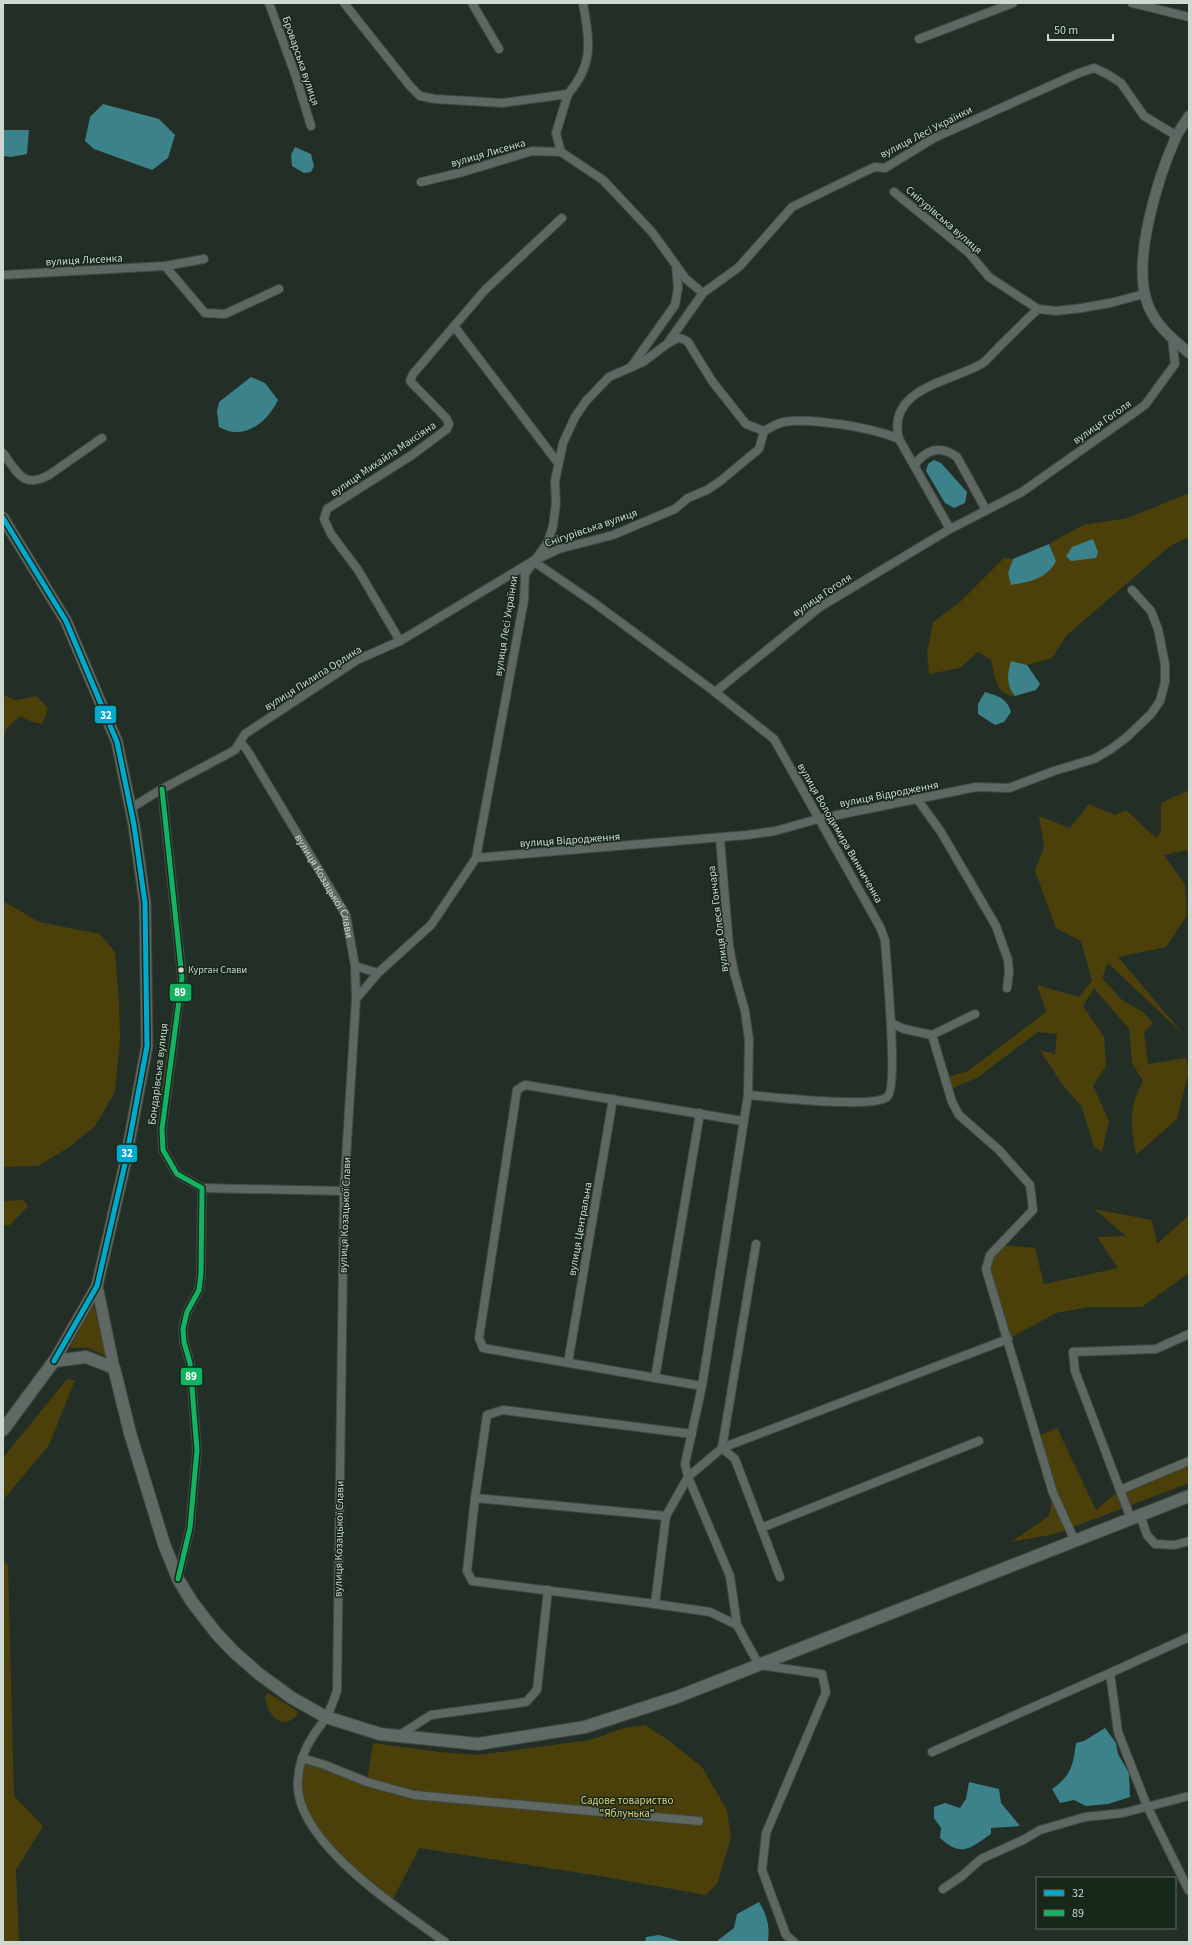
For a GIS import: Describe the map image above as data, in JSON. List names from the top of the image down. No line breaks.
{"streets":{"street":["Броварська вулиця","вулиця Лесі Українки","вулиця Лисенка","Снігурівська вулиця","вулиця Гоголя","вулиця Михайла Максіяна","вулиця Пилипа Орлика","вулиця Відродження","вулиця Володимира Винниченка","вулиця Козацької Слави","вулиця Олеся Гончара","Бондарівська вулиця","вулиця Центральна"]},"crossings":[["вулиця Лесі Українки","Снігурівська вулиця"],["вулиця Лесі Українки","вулиця Пилипа Орлика"],["вулиця Лесі Українки","вулиця Відродження"],["вулиця Лесі Українки","вулиця Володимира Винниченка"],["вулиця Лесі Українки","вулиця Козацької Слави"],["Снігурівська вулиця","вулиця Пилипа Орлика"],["Снігурівська вулиця","вулиця Володимира Винниченка"],["вулиця Гоголя","вулиця Володимира Винниченка"],["вулиця Михайла Максіяна","вулиця Пилипа Орлика"],["вулиця Пилипа Орлика","вулиця Володимира Винниченка"],["вулиця Пилипа Орлика","вулиця Козацької Слави"],["вулиця Пилипа Орлика","Бондарівська вулиця"],["вулиця Відродження","вулиця Володимира Винниченка"],["вулиця Відродження","вулиця Олеся Гончара"],["вулиця Володимира Винниченка","вулиця Олеся Гончара"]],"parks":["Садове товариство \"Яблунька\""],"places":["Курган Слави"],"lines":["transit line 32","transit line 89"],"legend":["32","89"],"scale_bar":"50 m"}
